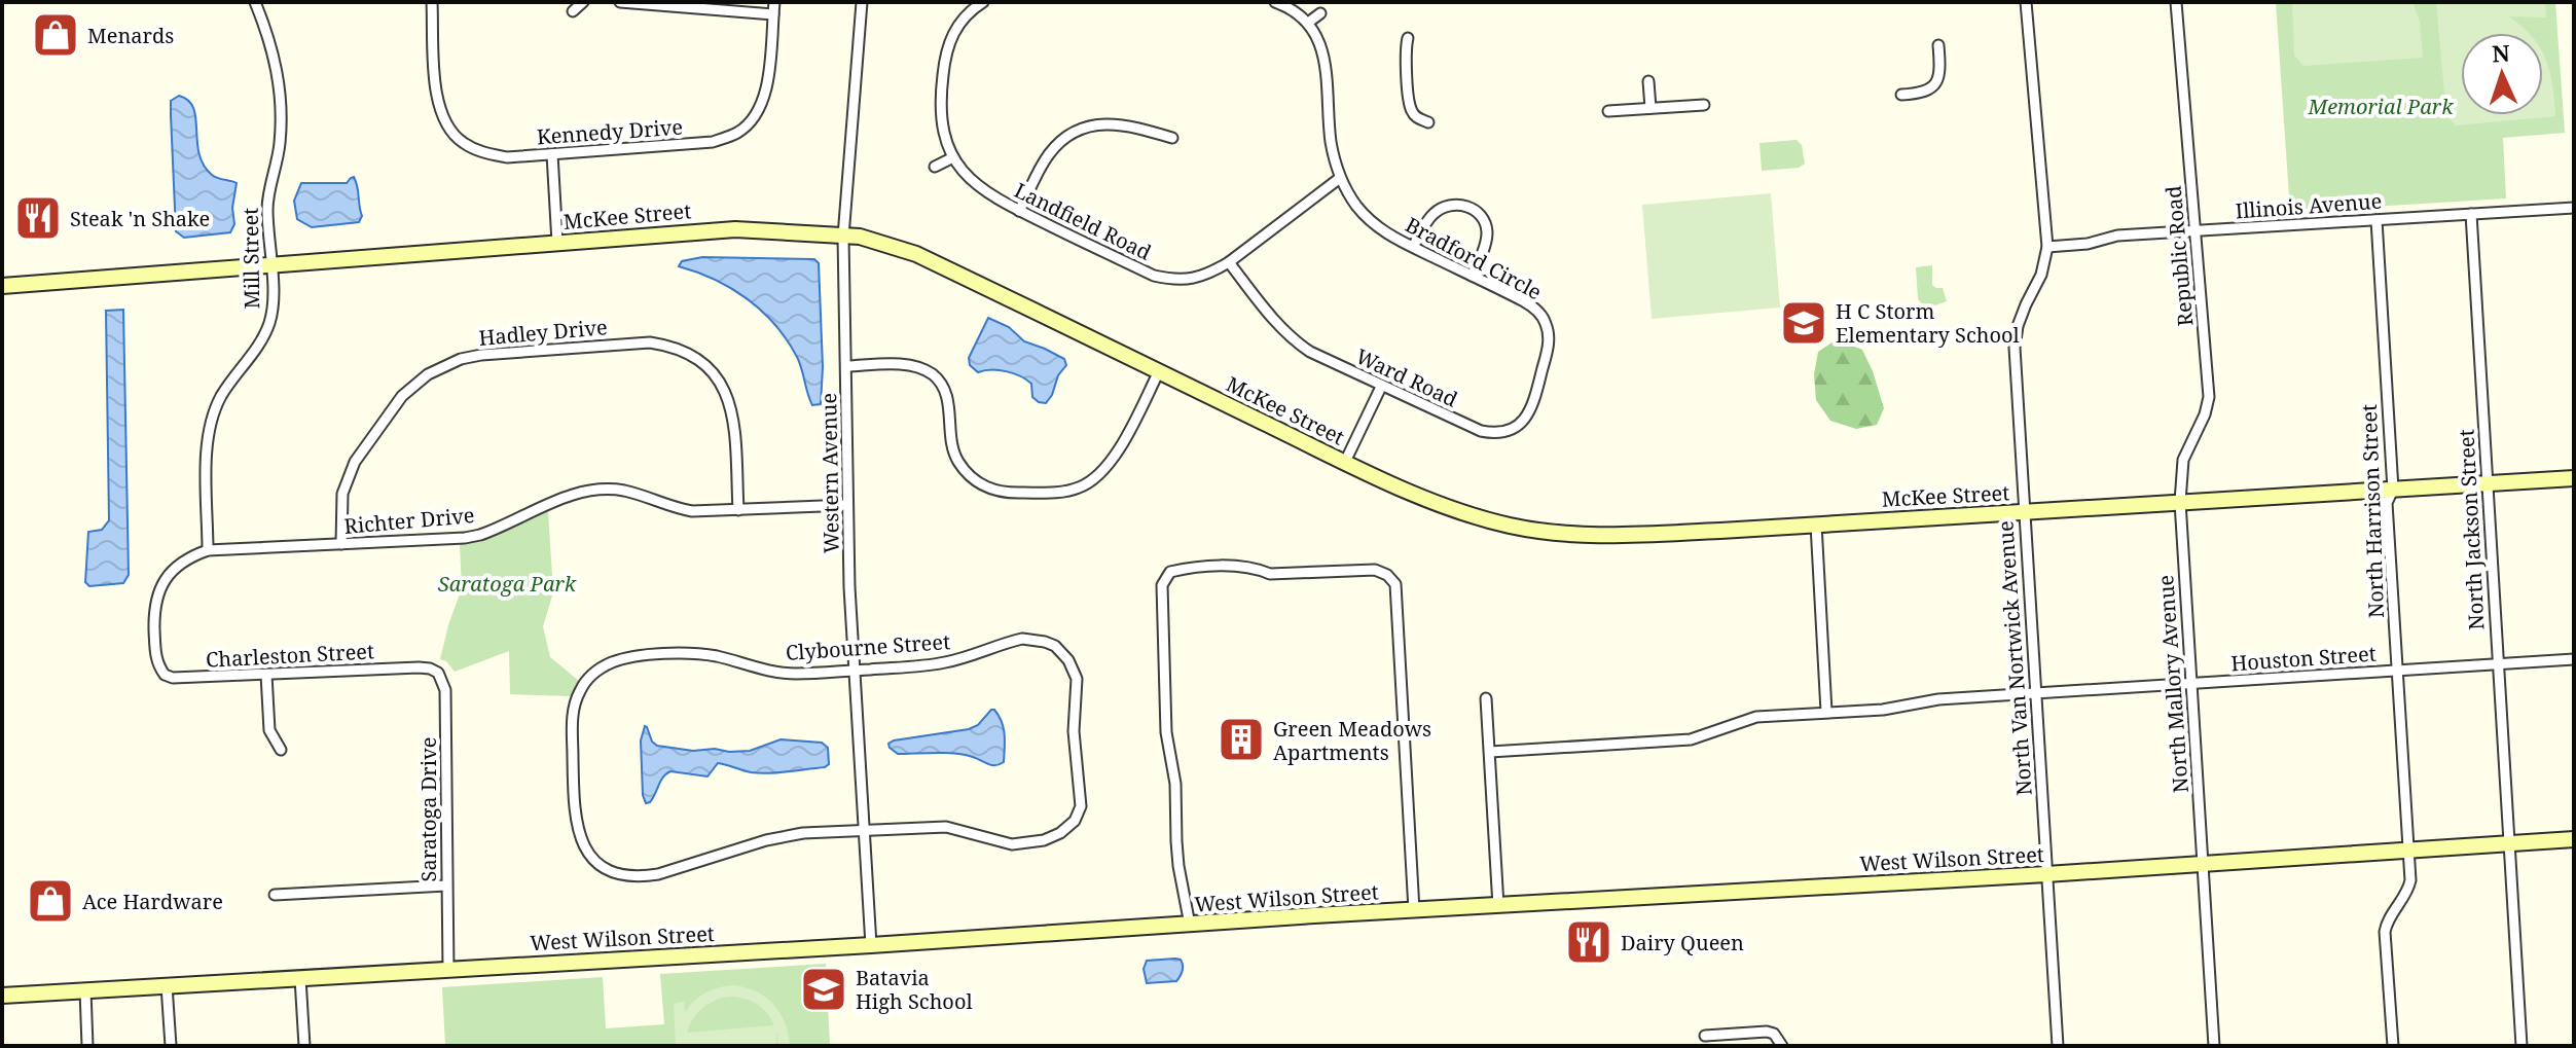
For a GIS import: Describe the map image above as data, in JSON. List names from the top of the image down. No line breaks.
{"streets":{"street":["Kennedy Drive","Illinois Avenue","McKee Street","Landfield Road","Republic Road","Mill Street","Bradford Circle","Hadley Drive","Ward Road","Western Avenue","North Harrison Street","Richter Drive","North Jackson Street","Clybourne Street","Charleston Street","North Van Nortwick Avenue","Houston Street","North Mallory Avenue","Saratoga Drive","West Wilson Street"]},"crossings":[["Illinois Avenue","Republic Road"],["Illinois Avenue","North Harrison Street"],["Illinois Avenue","North Jackson Street"],["Illinois Avenue","North Van Nortwick Avenue"],["McKee Street","Republic Road"],["McKee Street","Mill Street"],["McKee Street","Western Avenue"],["McKee Street","North Harrison Street"],["McKee Street","North Jackson Street"],["McKee Street","North Van Nortwick Avenue"],["McKee Street","North Mallory Avenue"],["Landfield Road","Bradford Circle"],["Landfield Road","Ward Road"],["Republic Road","North Mallory Avenue"],["Mill Street","Richter Drive"],["Mill Street","Charleston Street"],["Bradford Circle","Ward Road"],["Hadley Drive","Richter Drive"],["Western Avenue","Richter Drive"],["Western Avenue","Clybourne Street"],["Western Avenue","West Wilson Street"],["North Harrison Street","Houston Street"],["North Harrison Street","West Wilson Street"],["Richter Drive","Charleston Street"],["North Jackson Street","Houston Street"],["North Jackson Street","West Wilson Street"],["Charleston Street","Saratoga Drive"],["North Van Nortwick Avenue","Houston Street"],["North Van Nortwick Avenue","West Wilson Street"],["Houston Street","North Mallory Avenue"],["North Mallory Avenue","West Wilson Street"],["Saratoga Drive","West Wilson Street"]],"parks":["Memorial Park","Saratoga Park"],"places":{"shop":["Menards","Ace Hardware"],"restaurant":["Steak 'n Shake","Dairy Queen"],"school or university":["H C Storm Elementary School","Batavia High School"],"building":["Green Meadows Apartments"]},"north":"top"}
